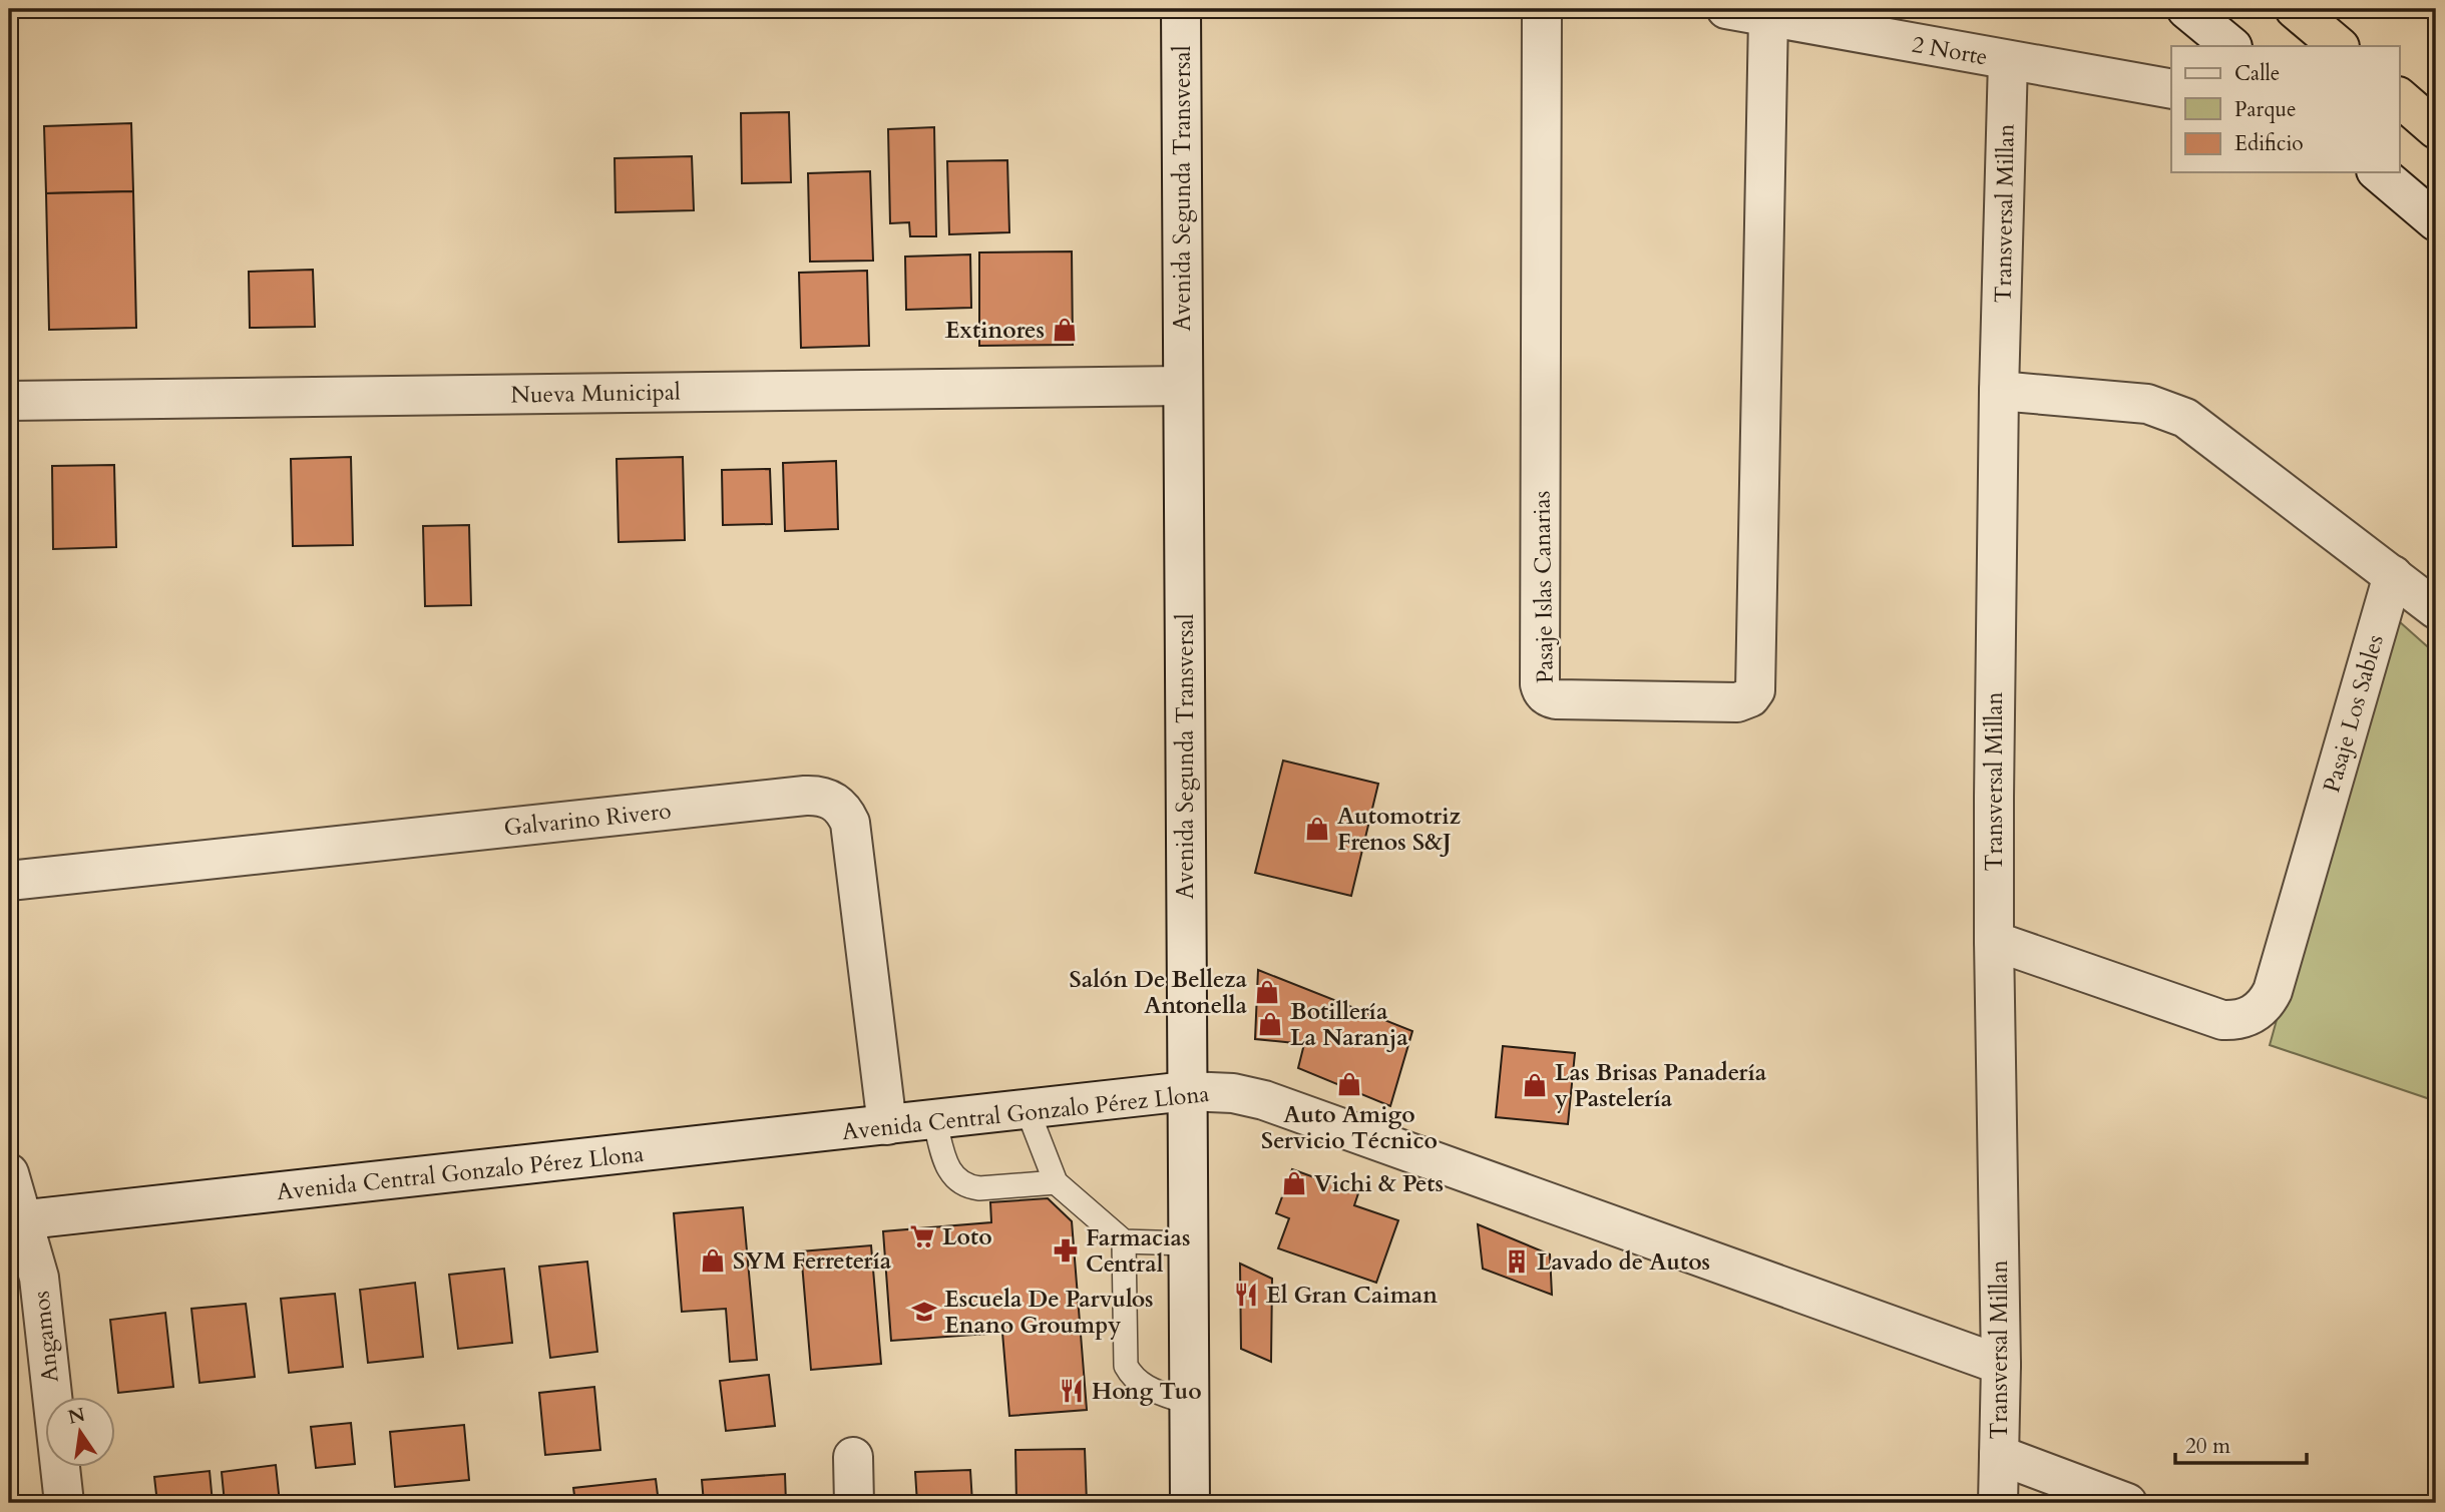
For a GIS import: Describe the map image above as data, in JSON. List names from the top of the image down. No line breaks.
{"streets":{"street":["2 Norte","Avenida Segunda Transversal","Transversal Millan","Nueva Municipal","Pasaje Islas Canarias","Pasaje Los Sables","Galvarino Rivero","Avenida Central Gonzalo Pérez Llona","Angamos"]},"crossings":[["2 Norte","Transversal Millan"],["2 Norte","Pasaje Islas Canarias"],["Avenida Segunda Transversal","Nueva Municipal"],["Avenida Segunda Transversal","Avenida Central Gonzalo Pérez Llona"],["Transversal Millan","Pasaje Los Sables"],["Transversal Millan","Avenida Central Gonzalo Pérez Llona"],["Galvarino Rivero","Avenida Central Gonzalo Pérez Llona"],["Avenida Central Gonzalo Pérez Llona","Angamos"]],"places":{"shop":["Extinores","Automotriz Frenos S&J","Salón De Belleza Antonella","Botillería La Naranja","Auto Amigo Servicio Técnico","Las Brisas Panadería y Pastelería","Vichi & Pets","SYM Ferretería"],"supermarket":["Loto"],"pharmacy":["Farmacias Central"],"building":["Lavado de Autos"],"restaurant":["El Gran Caiman","Hong Tuo"],"school or university":["Escuela De Parvulos Enano Groumpy"]},"legend":["Calle","Parque","Edificio"],"scale_bar":"20 m","north":"top"}
